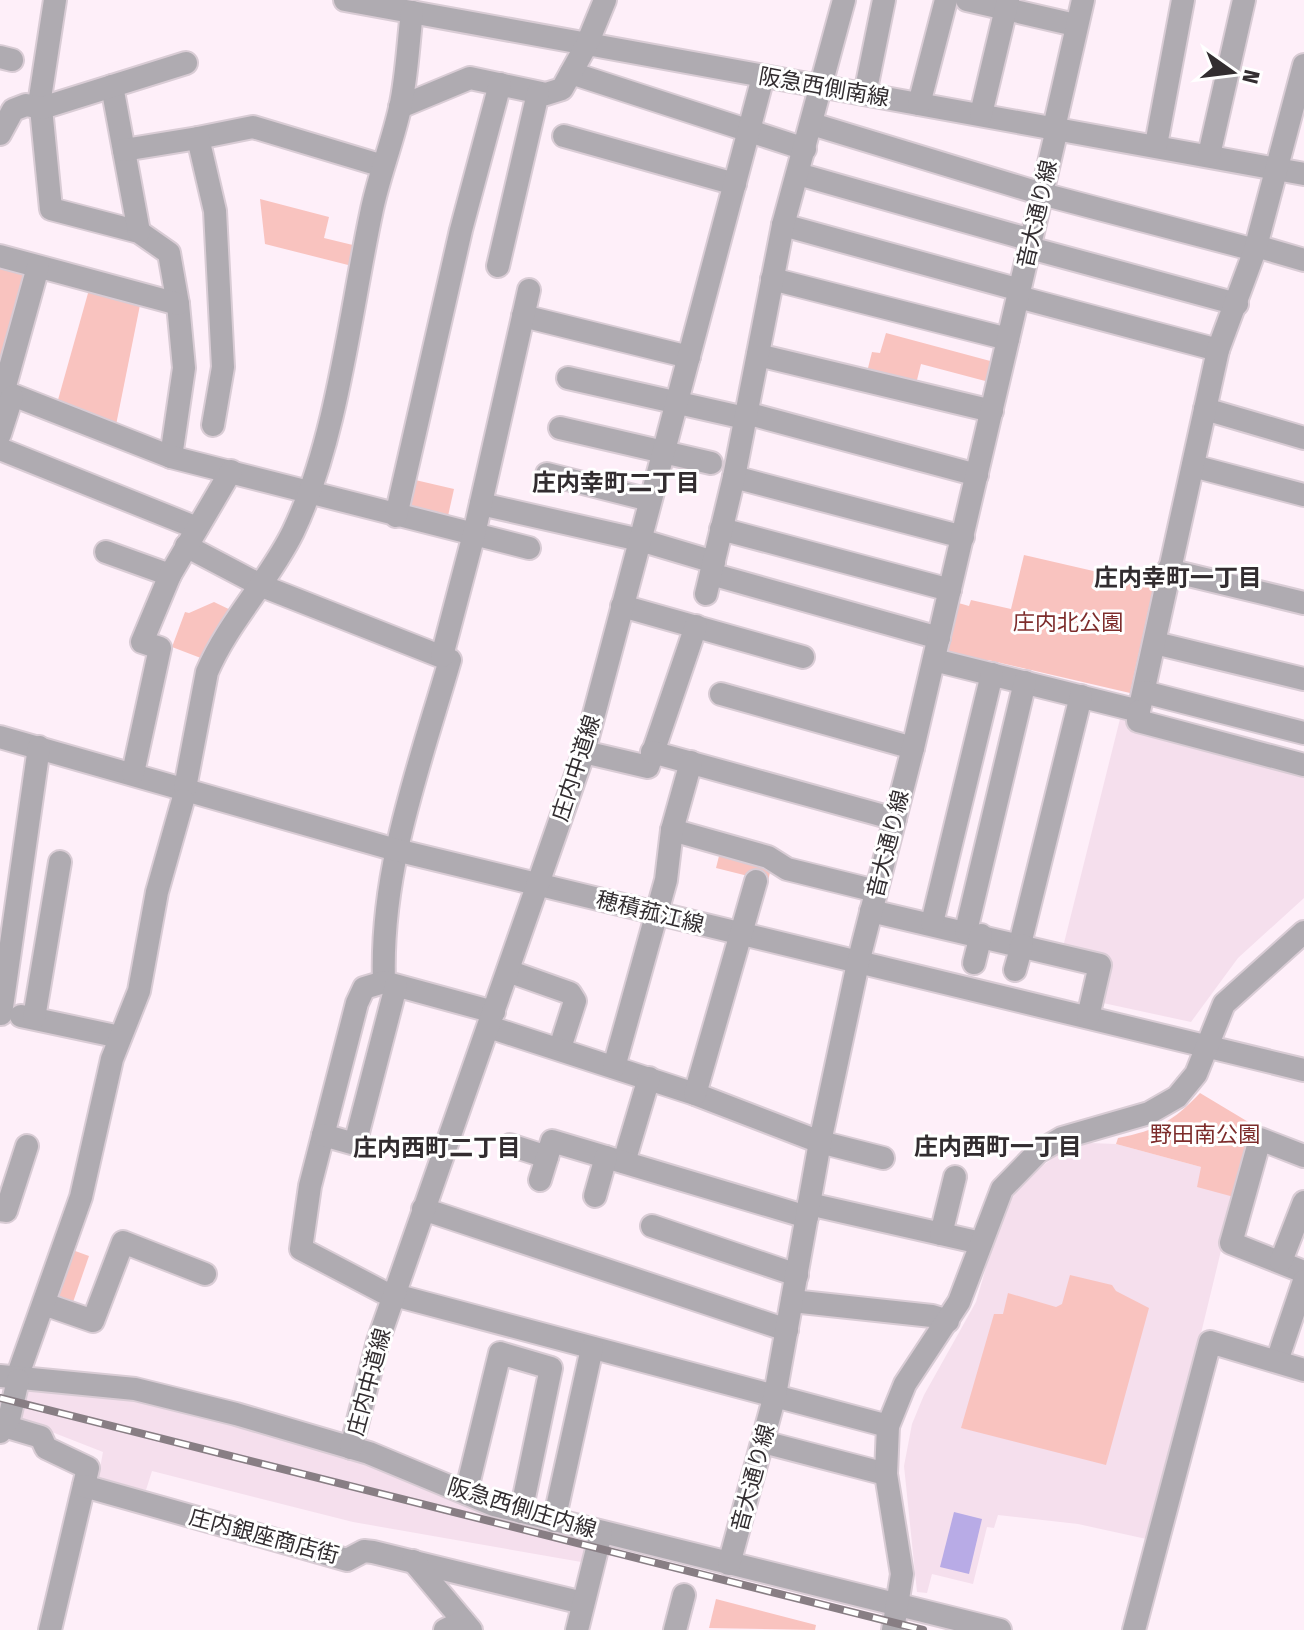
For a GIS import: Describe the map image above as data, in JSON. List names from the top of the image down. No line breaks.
{"streets":{"street":["阪急西側南線","音大通り線","庄内中道線","穂積菰江線","阪急西側庄内線","庄内銀座商店街"]},"crossings":[["阪急西側南線","音大通り線"],["阪急西側南線","庄内中道線"],["音大通り線","穂積菰江線"],["音大通り線","阪急西側庄内線"],["庄内中道線","穂積菰江線"],["庄内中道線","阪急西側庄内線"]],"districts":["庄内幸町二丁目","庄内幸町一丁目","庄内西町一丁目","庄内西町二丁目"],"parks":["庄内北公園","野田南公園"],"north":"right"}
